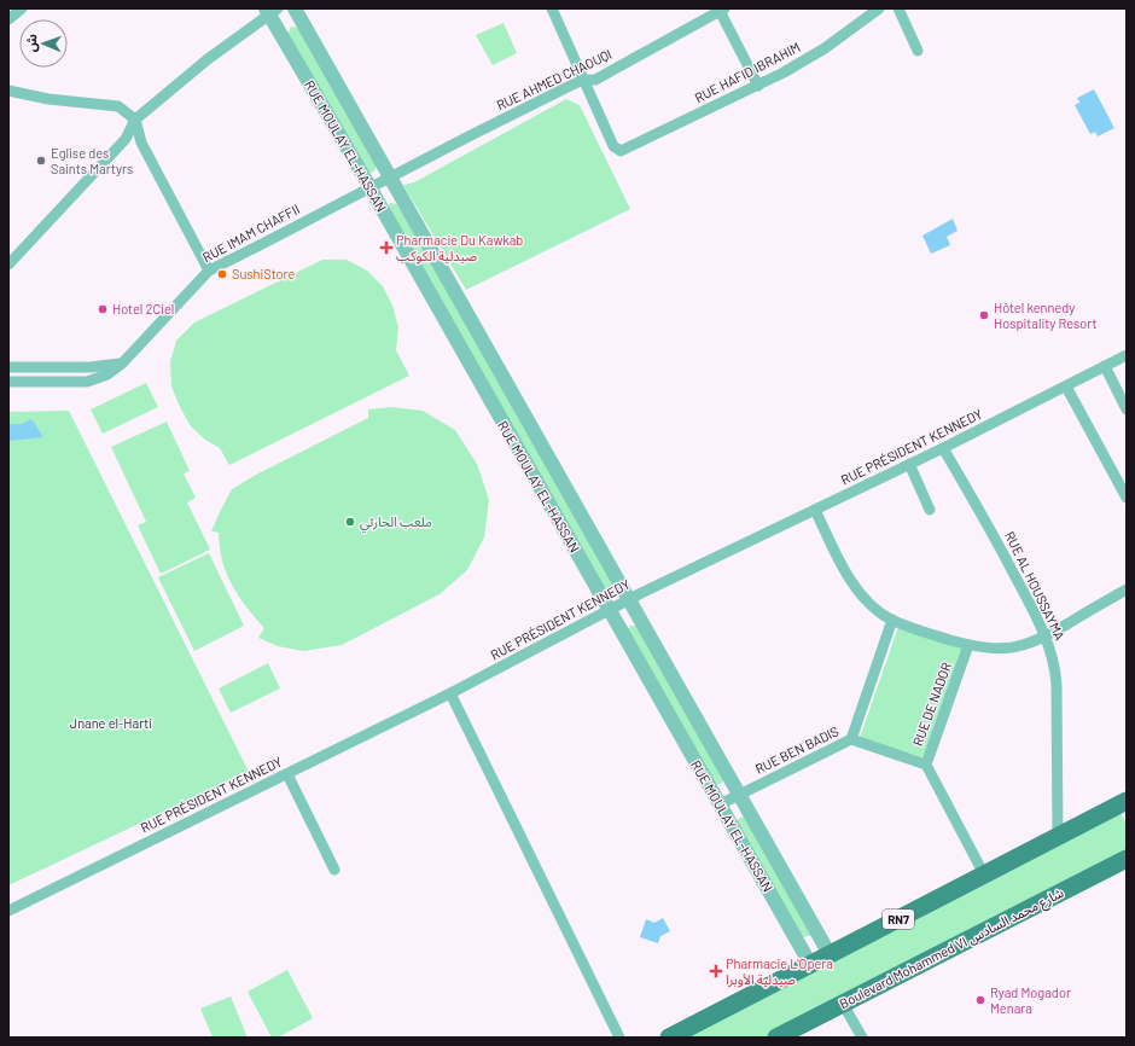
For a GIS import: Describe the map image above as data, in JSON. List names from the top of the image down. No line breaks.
{"streets":{"main road":["RN7","Boulevard Mohammed VI شارع محمد السادس"],"street":["RUE HAFID IBRAHIM","RUE AHMED CHAOUQI","RUE MOULAY EL-HASSAN","RUE IMAM CHAFFII","RUE PRÉSIDENT KENNEDY","RUE AL HOUSSAYMA","RUE DE NADOR","RUE BEN BADIS"]},"crossings":[["RUE HAFID IBRAHIM","RUE AHMED CHAOUQI"],["RUE AHMED CHAOUQI","RUE MOULAY EL-HASSAN"],["RUE AHMED CHAOUQI","RUE IMAM CHAFFII"],["RUE MOULAY EL-HASSAN","RUE IMAM CHAFFII"],["RUE MOULAY EL-HASSAN","RUE PRÉSIDENT KENNEDY"],["RUE MOULAY EL-HASSAN","RUE BEN BADIS"],["RUE MOULAY EL-HASSAN","RN7"],["RUE PRÉSIDENT KENNEDY","RUE AL HOUSSAYMA"],["RUE AL HOUSSAYMA","RN7"],["RUE DE NADOR","RN7"]],"parks":["Jnane el-Harti"],"places":{"other":["Eglise des Saints Martyrs","SushiStore","Hotel 2Ciel","Hôtel kennedy Hospitality Resort","ملعب الحارثي","Ryad Mogador Menara"],"health":["Pharmacie Du Kawkab صيدلية الكوكب","Pharmacie L'Opera صيدلية الأوبرا"]},"north":"left"}
